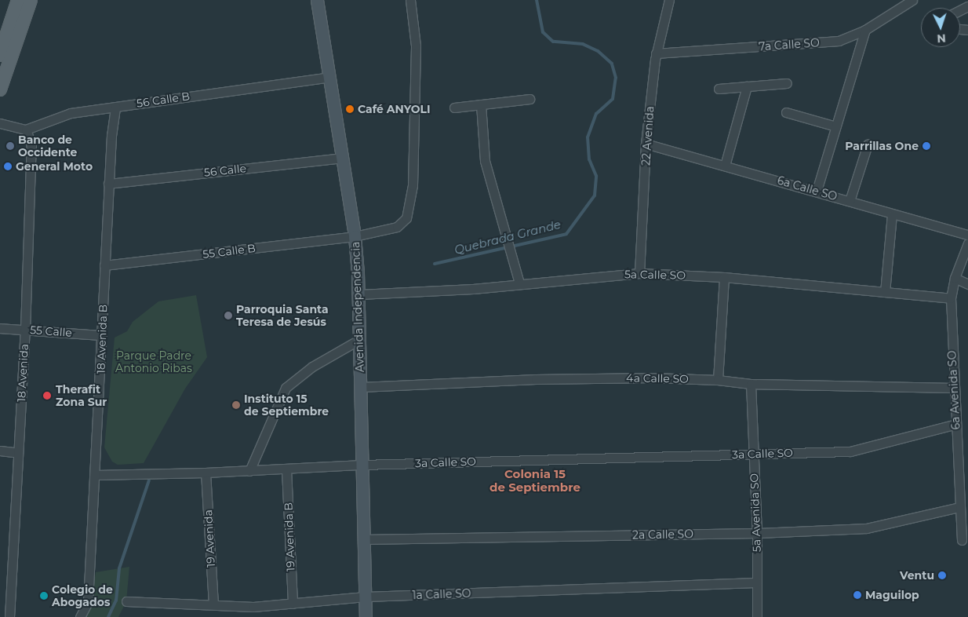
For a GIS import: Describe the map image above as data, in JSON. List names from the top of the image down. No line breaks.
{"streets":{"street":["7a Calle SO","56 Calle B","22 Avenida","56 Calle","6a Calle SO","55 Calle B","5a Calle SO","Avenida Independencia","55 Calle","18 Avenida B","18 Avenida","4a Calle SO","6a Avenida SO","3a Calle SO","5a Avenida SO","2a Calle SO","19 Avenida B","19 Avenida","1a Calle SO"]},"crossings":[["7a Calle SO","22 Avenida"],["56 Calle B","Avenida Independencia"],["56 Calle B","18 Avenida B"],["56 Calle B","18 Avenida"],["22 Avenida","6a Calle SO"],["22 Avenida","5a Calle SO"],["56 Calle","Avenida Independencia"],["56 Calle","18 Avenida B"],["55 Calle B","Avenida Independencia"],["55 Calle B","18 Avenida B"],["5a Calle SO","Avenida Independencia"],["5a Calle SO","6a Avenida SO"],["Avenida Independencia","4a Calle SO"],["Avenida Independencia","3a Calle SO"],["Avenida Independencia","2a Calle SO"],["Avenida Independencia","1a Calle SO"],["55 Calle","18 Avenida B"],["55 Calle","18 Avenida"],["18 Avenida B","3a Calle SO"],["4a Calle SO","6a Avenida SO"],["4a Calle SO","5a Avenida SO"],["6a Avenida SO","3a Calle SO"],["6a Avenida SO","2a Calle SO"],["3a Calle SO","5a Avenida SO"],["3a Calle SO","19 Avenida B"],["3a Calle SO","19 Avenida"],["5a Avenida SO","2a Calle SO"],["5a Avenida SO","1a Calle SO"],["19 Avenida B","1a Calle SO"],["19 Avenida","1a Calle SO"]],"districts":["Colonia 15 de Septiembre"],"water":["Quebrada Grande"],"parks":["Parque Padre Antonio Ribas"],"places":["Café ANYOLI","Banco de Occidente","Parrillas One","General Moto","Parroquia Santa Teresa de Jesús","Therafit Zona Sur","Instituto 15 de Septiembre","Ventu","Maguilop","Colegio de Abogados"],"north":"bottom"}
